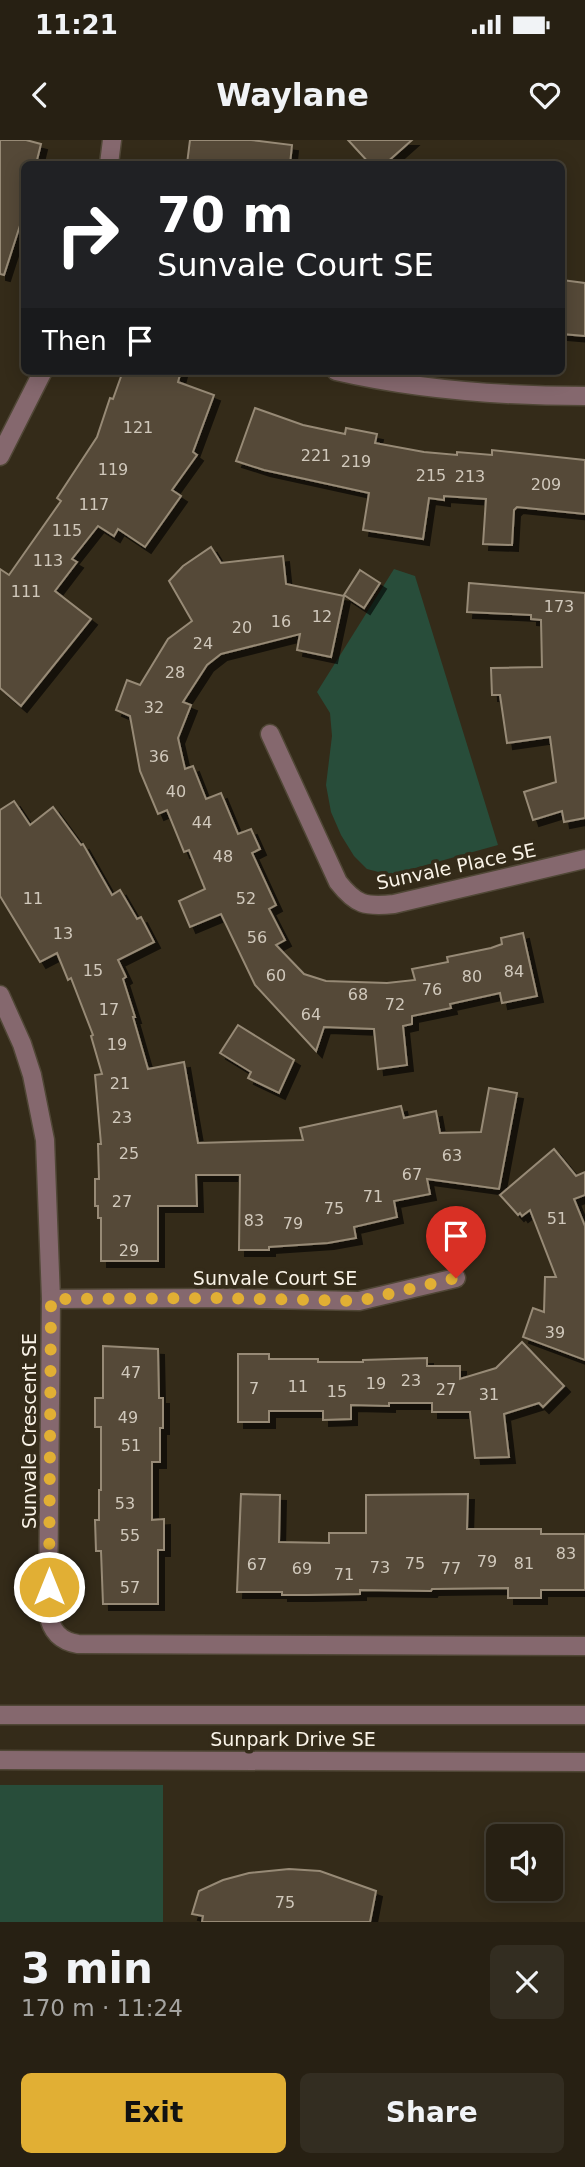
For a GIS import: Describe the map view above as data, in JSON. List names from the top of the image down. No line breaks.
{"streets":{"street":["Sunvale Place SE","Sunvale Court SE","Sunvale Crescent SE","Sunpark Drive SE"]},"crossings":[["Sunvale Court SE","Sunvale Crescent SE"]],"house_numbers":["121","221","219","119","215","213","209","117","115","113","111","173","12","16","20","24","28","32","36","40","44","48","11","52","13","56","15","84","60","80","76","68","72","17","64","19","21","23","25","63","67","71","27","75","51","83","79","29","39","47","23","19","11","7","27","15","31","49","51","53","55","83","79","75","81","67","73","69","77","71","57","75"],"page":{"status":"11:21","header":"Waylane","turn":["70 m","Sunvale Court SE"],"then":"Then","heading":["3 min","170 m · 11:24"],"buttons":["Exit","Share"]}}
